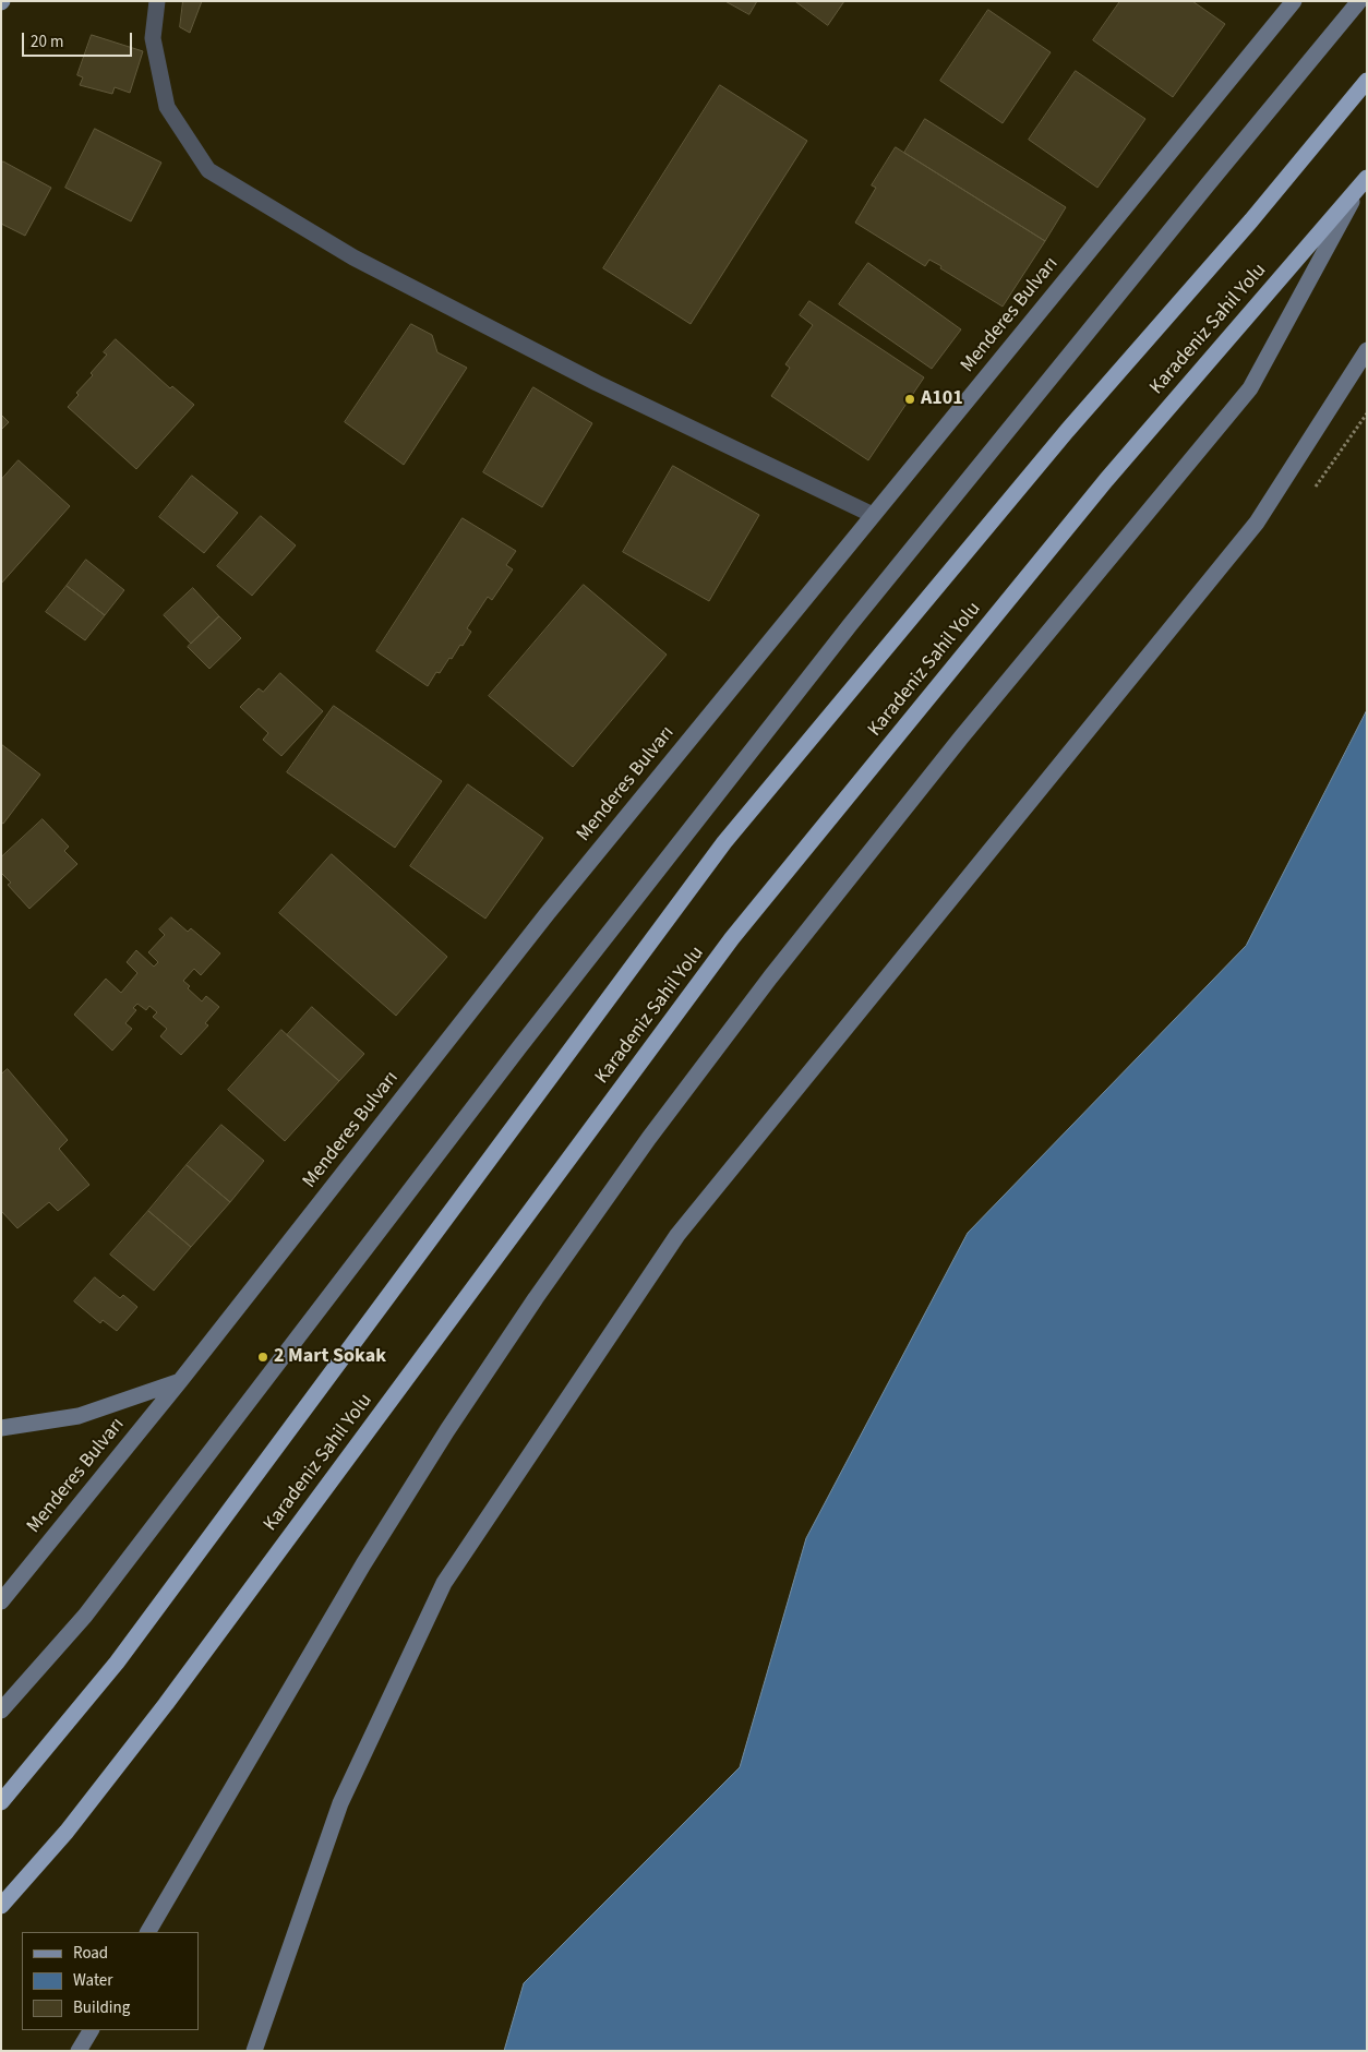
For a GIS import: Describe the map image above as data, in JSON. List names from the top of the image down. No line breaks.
{"streets":{"highway":["Karadeniz Sahil Yolu"],"main road":["Menderes Bulvarı"]},"places":["A101","2 Mart Sokak"],"legend":["Road","Water","Building"],"scale_bar":"20 m"}
